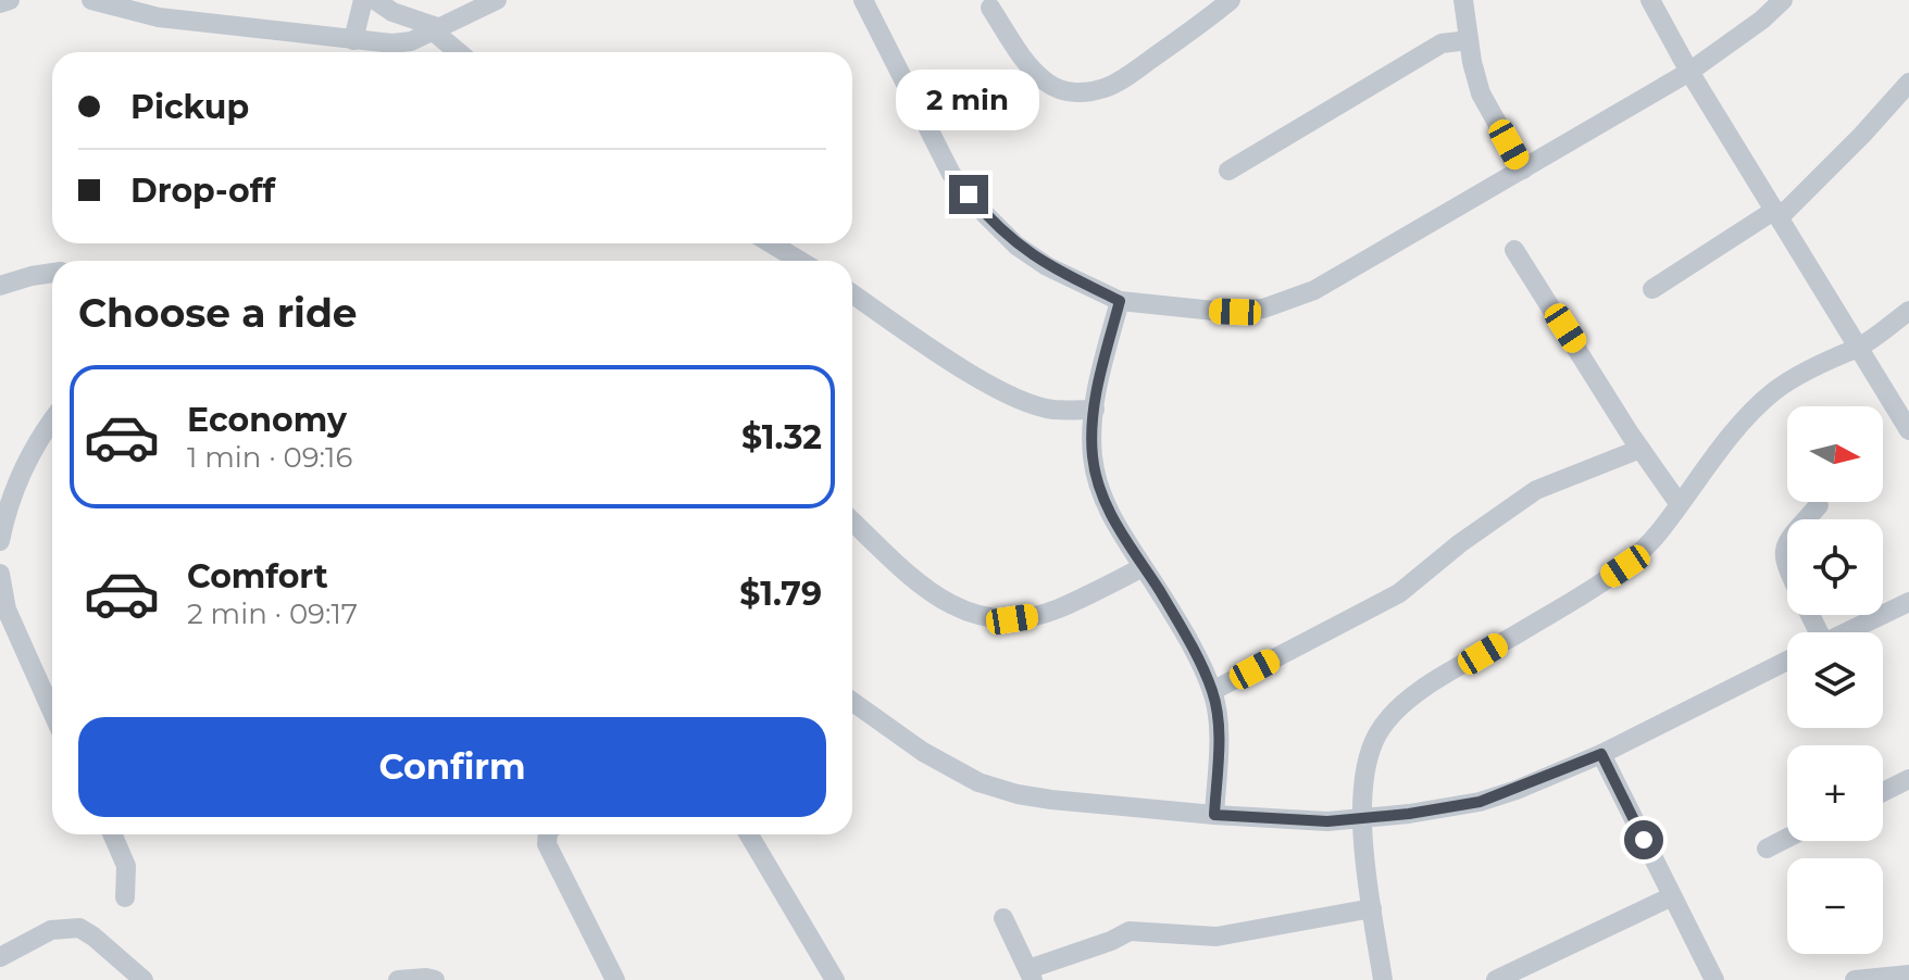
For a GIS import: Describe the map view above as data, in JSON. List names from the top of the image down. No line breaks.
{"north":"right","page":{"banner":["Pickup","Drop-off"],"bubble":"2 min","heading":"Choose a ride","list":[{"name":"Economy","note":"1 min · 09:16","value":"$1.32"},{"name":"Comfort","note":"2 min · 09:17","value":"$1.79"}],"map_buttons":["+","−"],"buttons":"Confirm"}}
